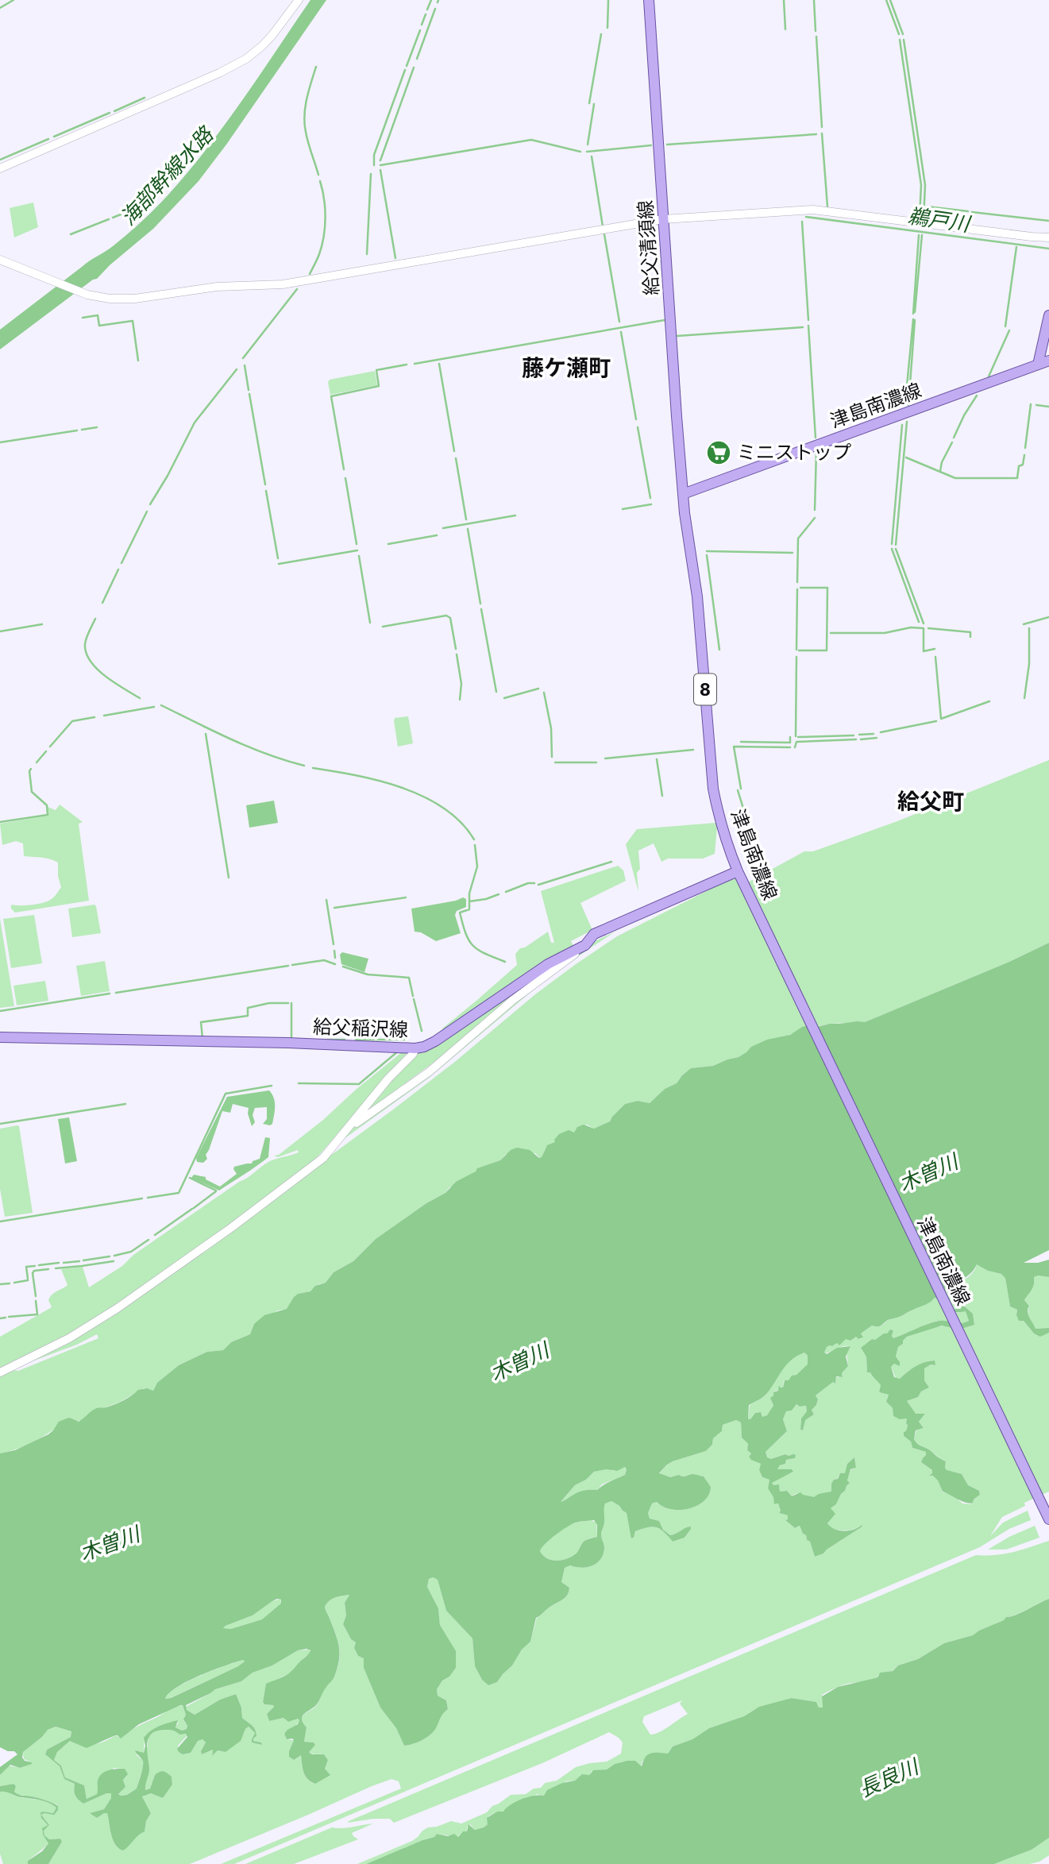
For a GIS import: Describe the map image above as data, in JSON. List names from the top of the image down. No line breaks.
{"streets":{"main road":["給父清須線","津島南濃線","8","給父稲沢線"]},"crossings":[["給父清須線","津島南濃線"],["津島南濃線","給父稲沢線"]],"districts":["藤ケ瀬町","給父町"],"water":["海部幹線水路","鵜戸川","木曽川","長良川"],"places":{"supermarket":["ミニストップ"]}}
